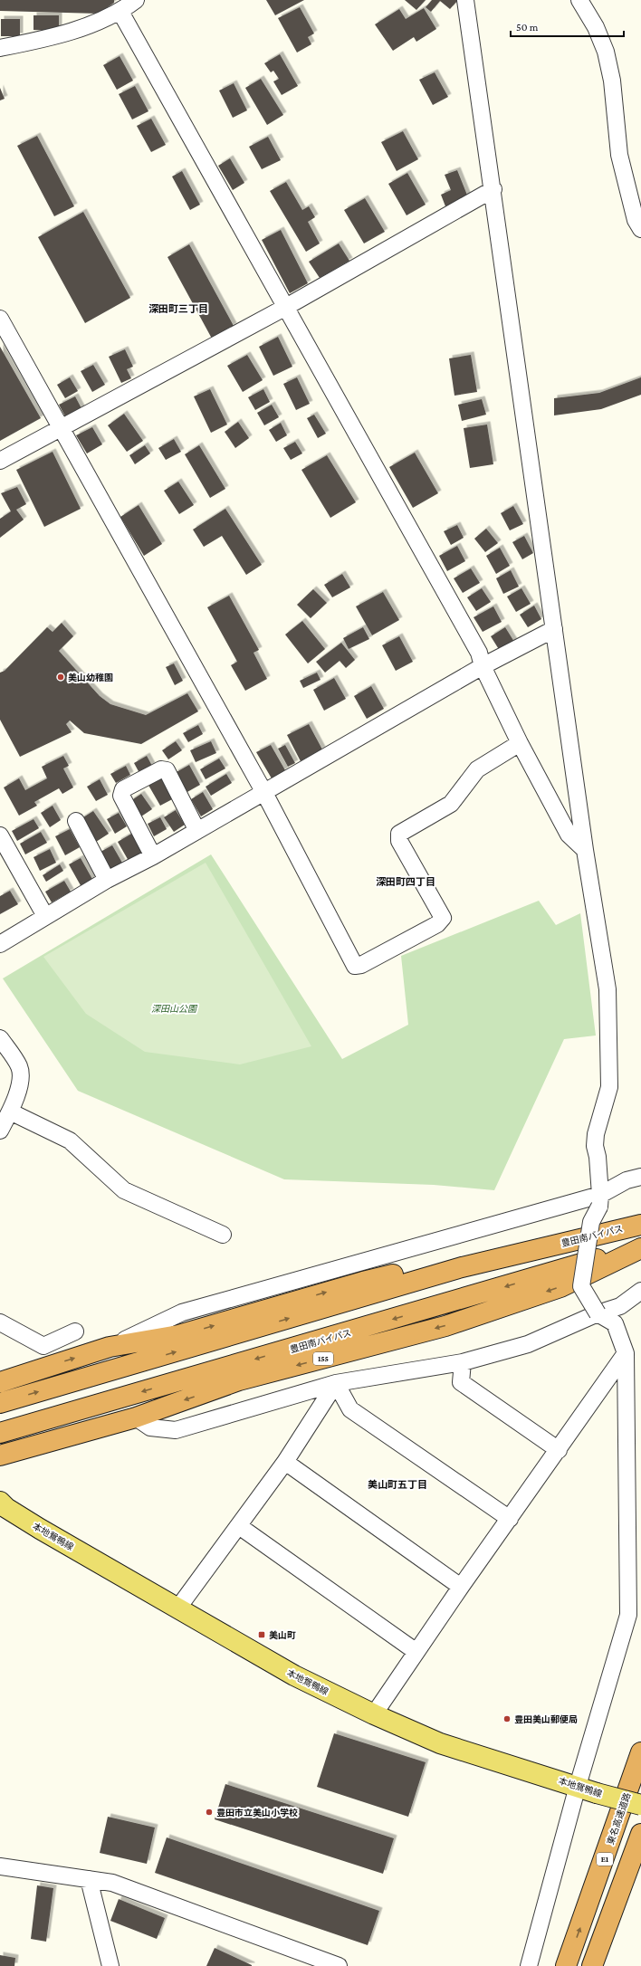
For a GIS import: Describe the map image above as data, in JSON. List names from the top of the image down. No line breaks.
{"streets":{"highway":["豊田南バイパス","155","東名高速道路","E1"],"main road":["本地鴛鴨線"]},"crossings":[["豊田南バイパス","155"]],"districts":["深田町三丁目","深田町四丁目","美山町五丁目"],"parks":["深田山公園"],"places":{"other":["美山幼稚園","豊田美山郵便局","豊田市立美山小学校"],"transit":["美山町"]},"scale_bar":"50 m"}
